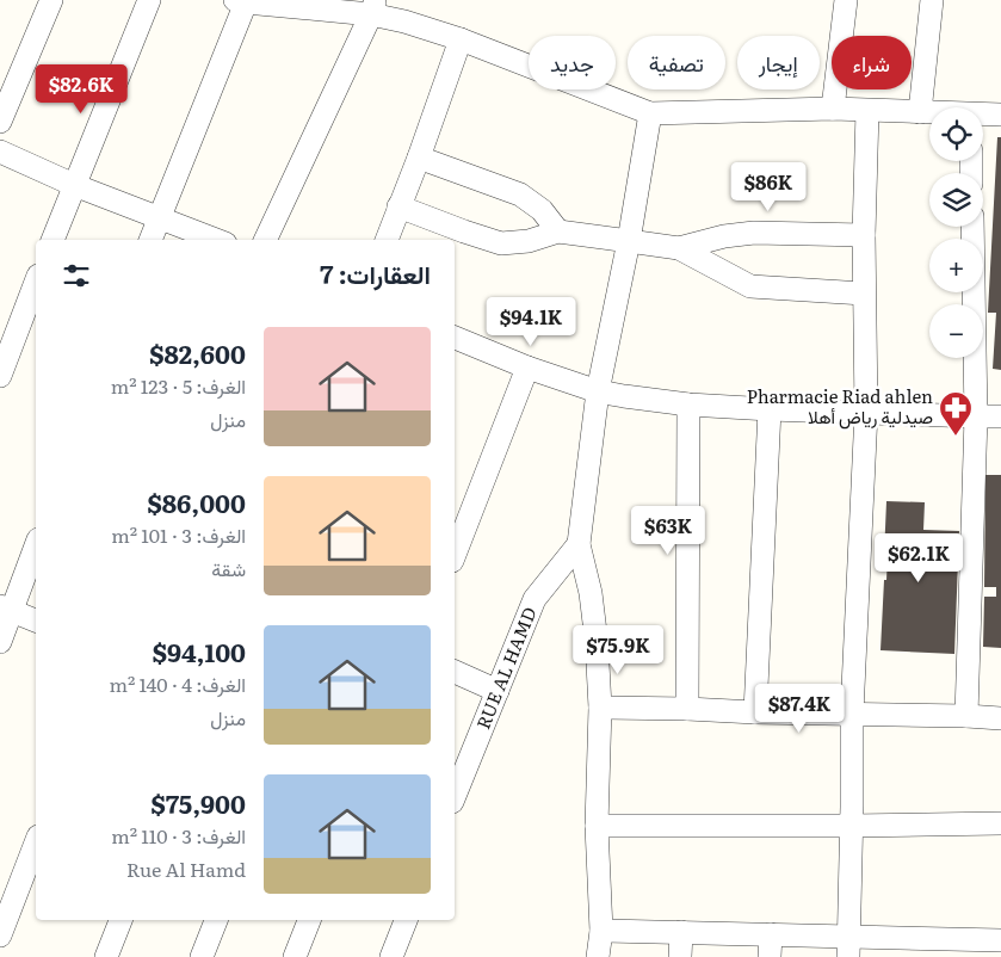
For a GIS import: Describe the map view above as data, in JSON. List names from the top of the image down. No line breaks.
{"streets":{"street":["RUE AL HAMD"]},"places":{"pharmacy":["Pharmacie Riad ahlen صيدلية رياض أهلا"]},"page":{"chip":["شراء","إيجار","تصفية","جديد"],"price":["$82.6K","$86K","$94.1K","$63K","$62.1K","$75.9K","$87.4K"],"map_buttons":["+","−"],"heading":"العقارات: 7","list":[{"name":"$82,600","note":"الغرف: 5 · 123 m² · منزل"},{"name":"$86,000","note":"الغرف: 3 · 101 m² · شقة"},{"name":"$94,100","note":"الغرف: 4 · 140 m² · منزل"},{"name":"$75,900","note":"الغرف: 3 · 110 m² · Rue Al Hamd"}]}}
